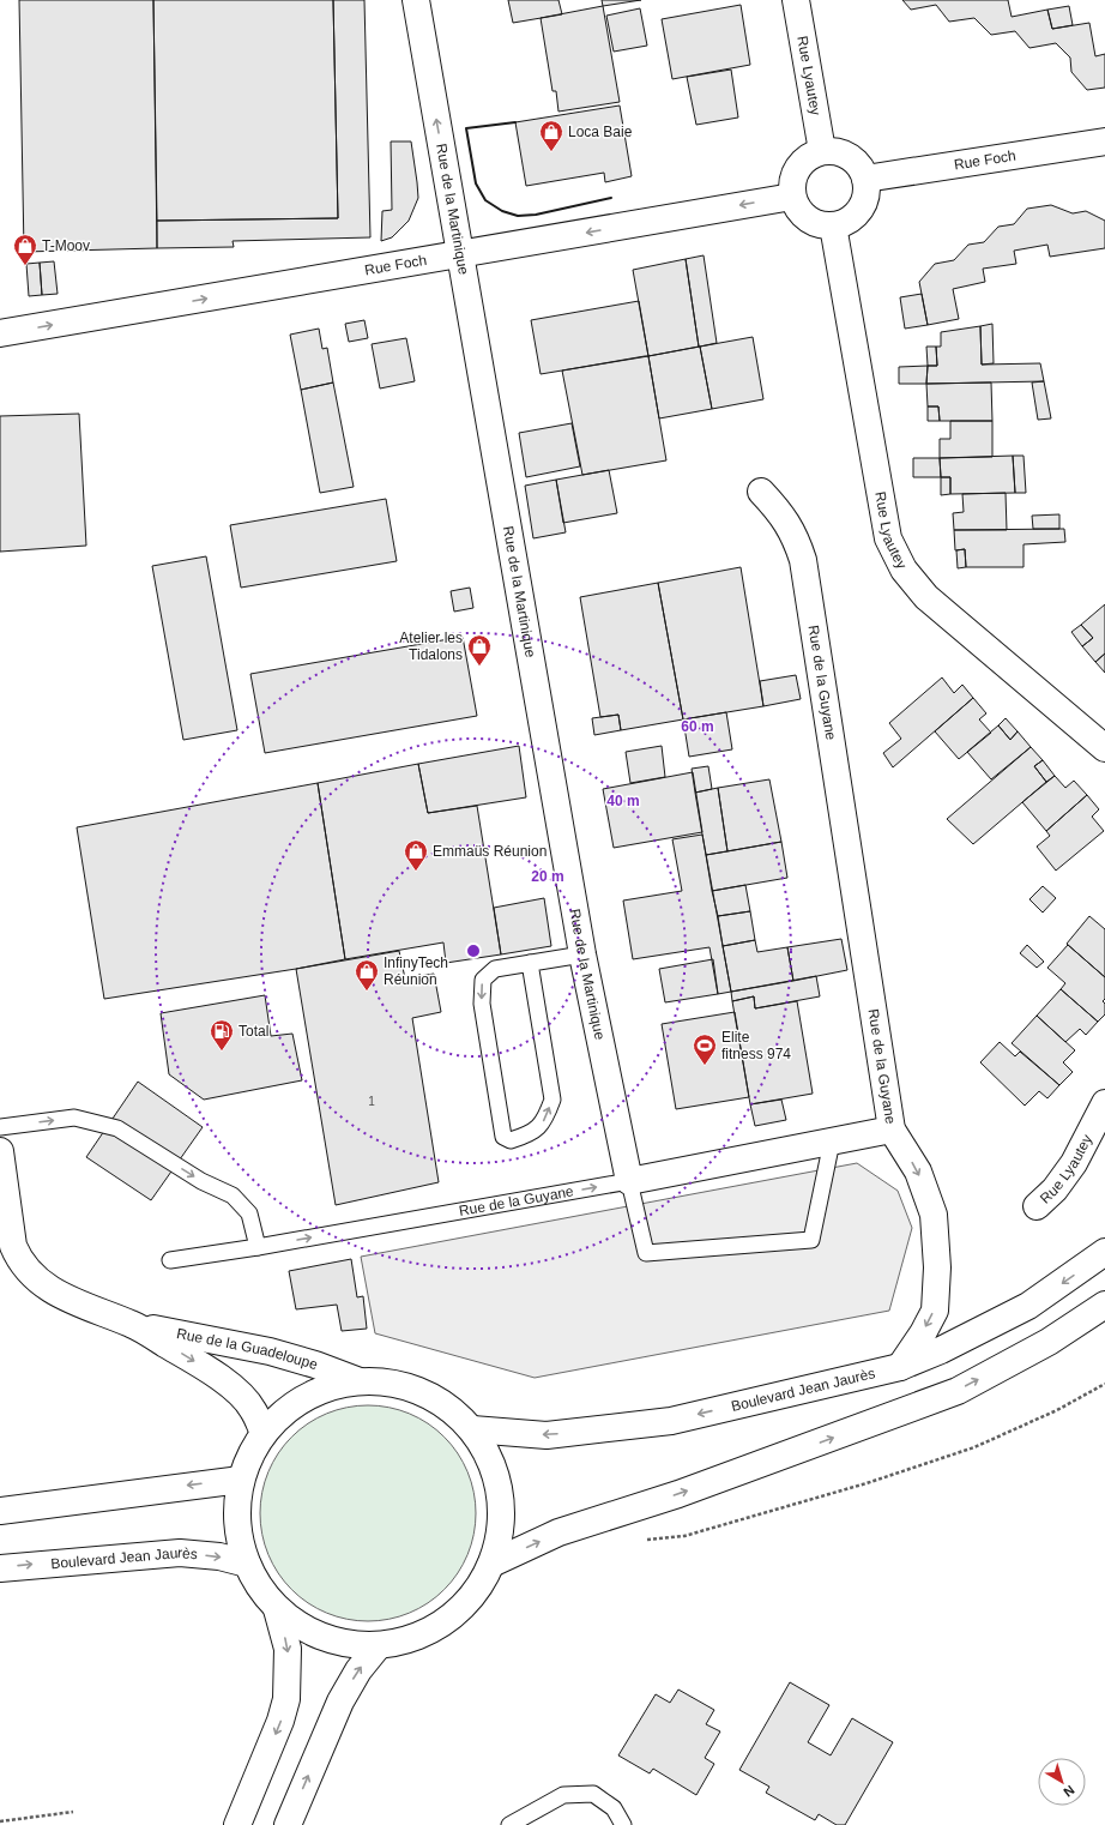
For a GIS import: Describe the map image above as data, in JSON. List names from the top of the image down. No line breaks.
{"streets":{"street":["Rue Lyautey","Rue Foch","Rue de la Martinique","Rue de la Guyane","Rue de la Guadeloupe","Boulevard Jean Jaurès"]},"crossings":[["Rue Lyautey","Rue Foch"],["Rue Foch","Rue de la Martinique"],["Rue de la Martinique","Rue de la Guyane"]],"places":{"shop":["Loca Baie","T-Moov","Atelier les Tidalons","Emmaüs Réunion","InfinyTech Réunion"],"fuel station":["Total"],"sports":["Elite fitness 974"]},"house_numbers":["1"],"north":"bottom right","rings":["60 m","40 m","20 m"]}
